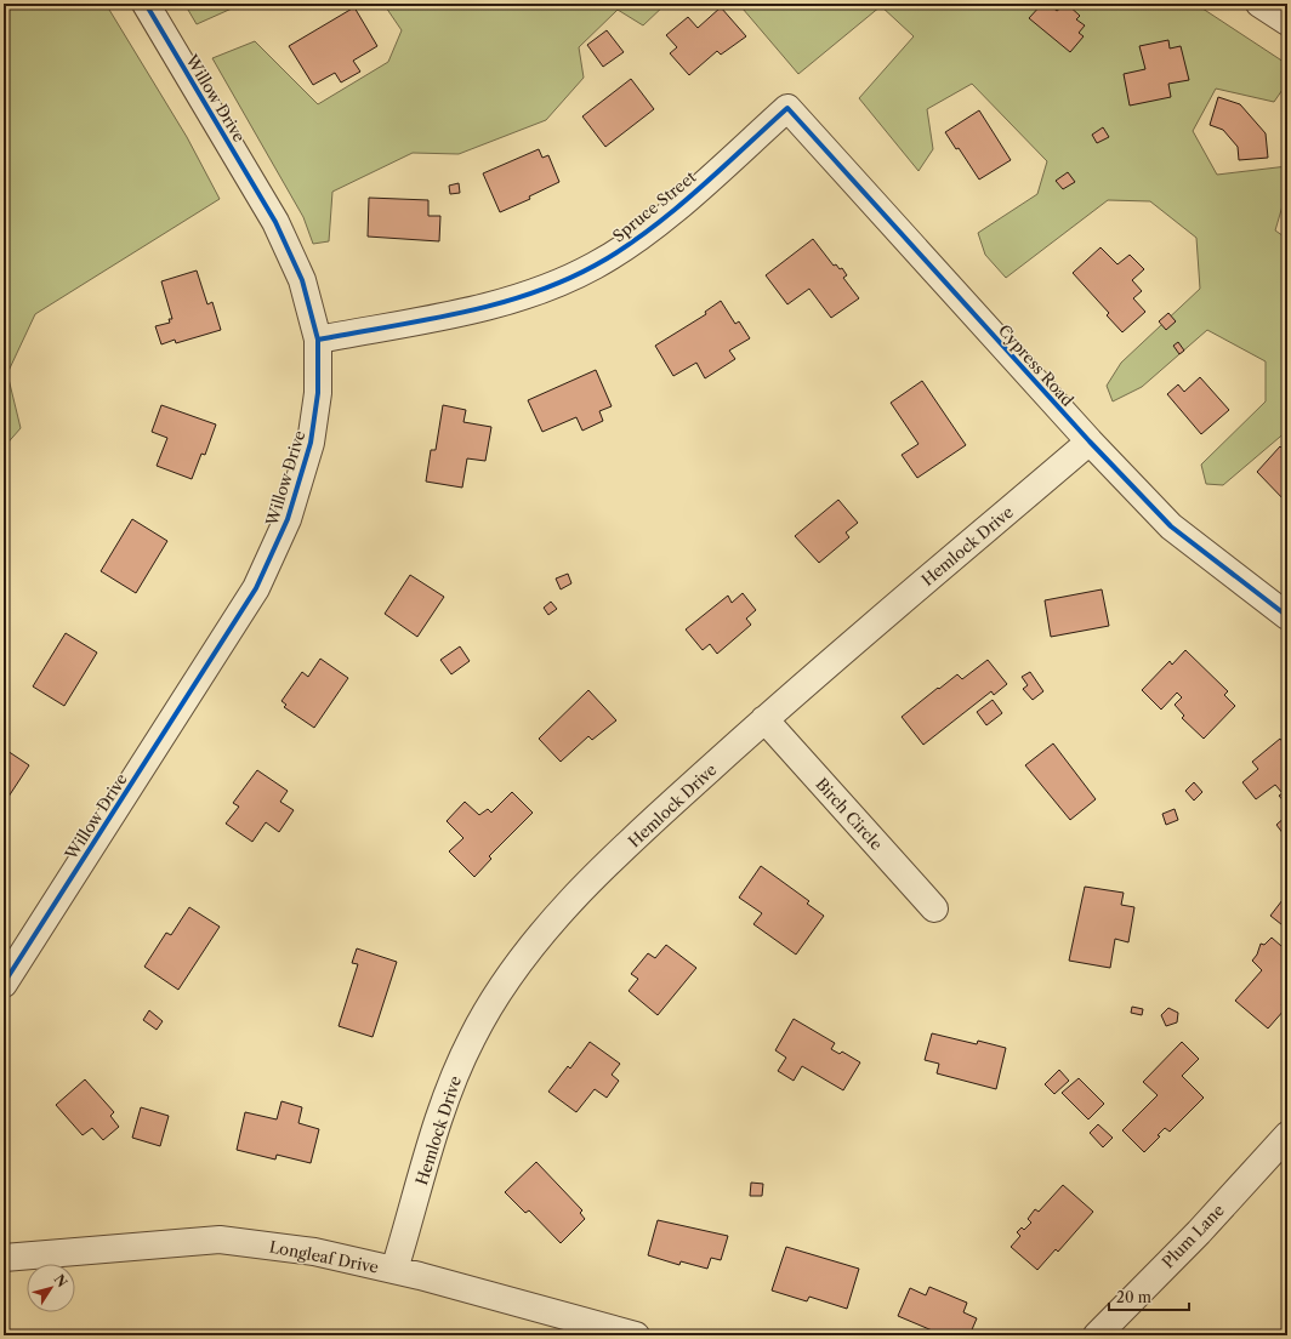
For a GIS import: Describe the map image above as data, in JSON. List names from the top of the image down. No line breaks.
{"streets":{"street":["Willow Drive","Spruce Street","Cypress Road","Hemlock Drive","Birch Circle","Plum Lane","Longleaf Drive"]},"crossings":[["Willow Drive","Spruce Street"],["Spruce Street","Cypress Road"],["Cypress Road","Hemlock Drive"],["Hemlock Drive","Birch Circle"],["Hemlock Drive","Longleaf Drive"]],"scale_bar":"20 m","north":"top right"}
